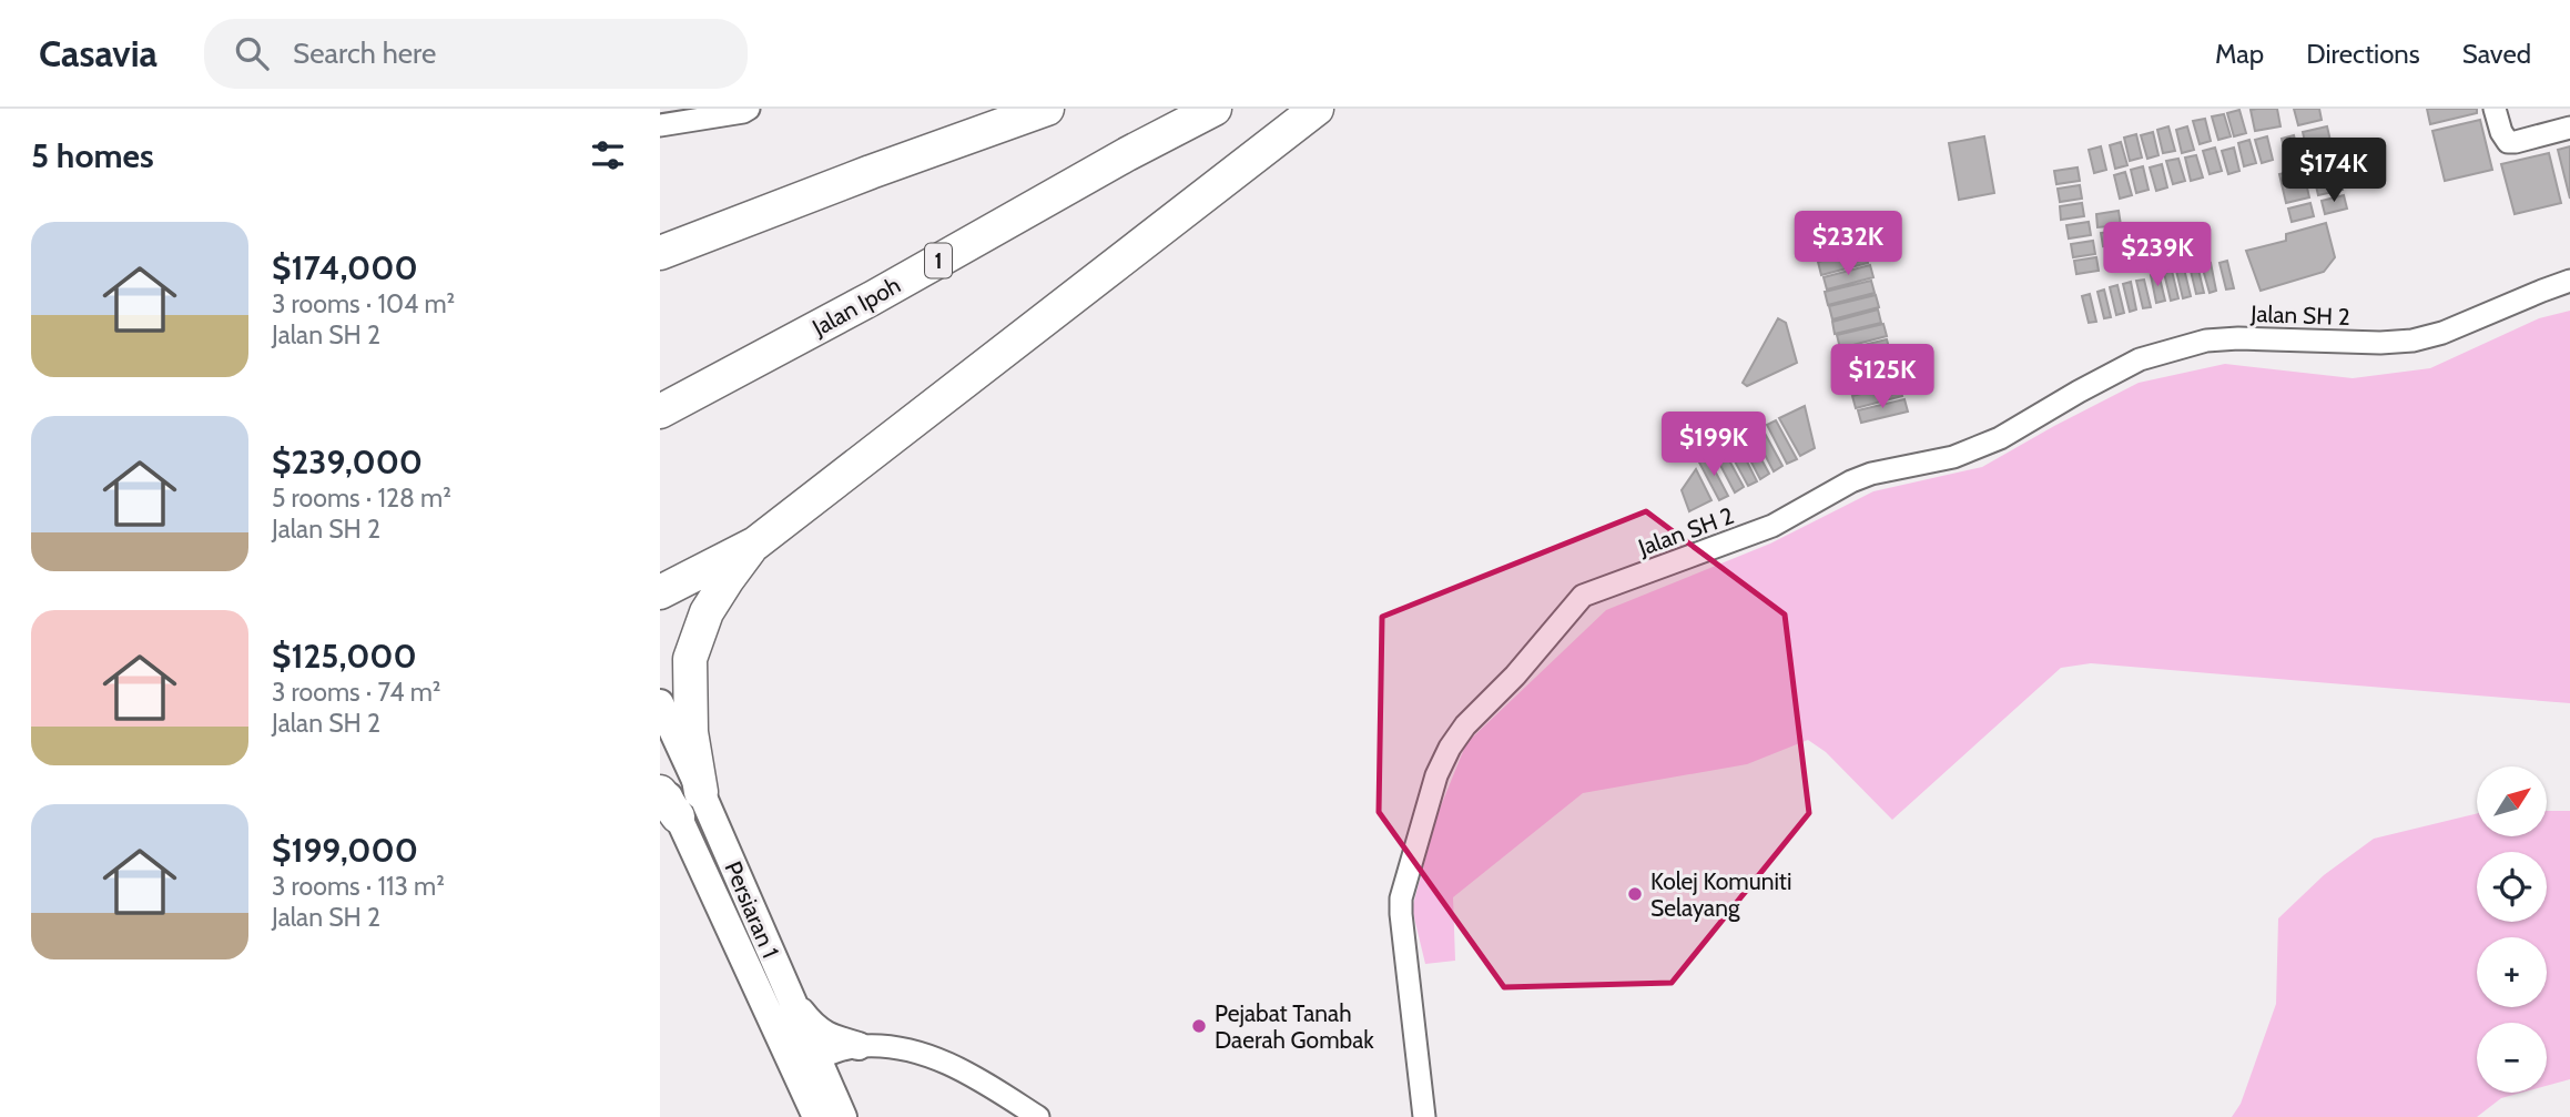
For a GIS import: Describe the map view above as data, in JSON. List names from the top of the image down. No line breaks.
{"streets":{"highway":["1","Jalan Ipoh"],"main road":["Persiaran 1"],"street":["Jalan SH 2"]},"places":["Kolej Komuniti Selayang","Pejabat Tanah Daerah Gombak"],"north":"top right","page":{"header":"Casavia","search":"Search here","nav":["Map","Directions","Saved"],"heading":"5 homes","price":["$174K","$232K","$239K","$125K","$199K"],"list":[{"name":"$174,000","note":"3 rooms · 104 m² · Jalan SH 2"},{"name":"$239,000","note":"5 rooms · 128 m² · Jalan SH 2"},{"name":"$125,000","note":"3 rooms · 74 m² · Jalan SH 2"},{"name":"$199,000","note":"3 rooms · 113 m² · Jalan SH 2"}],"map_buttons":["+","−"]}}
